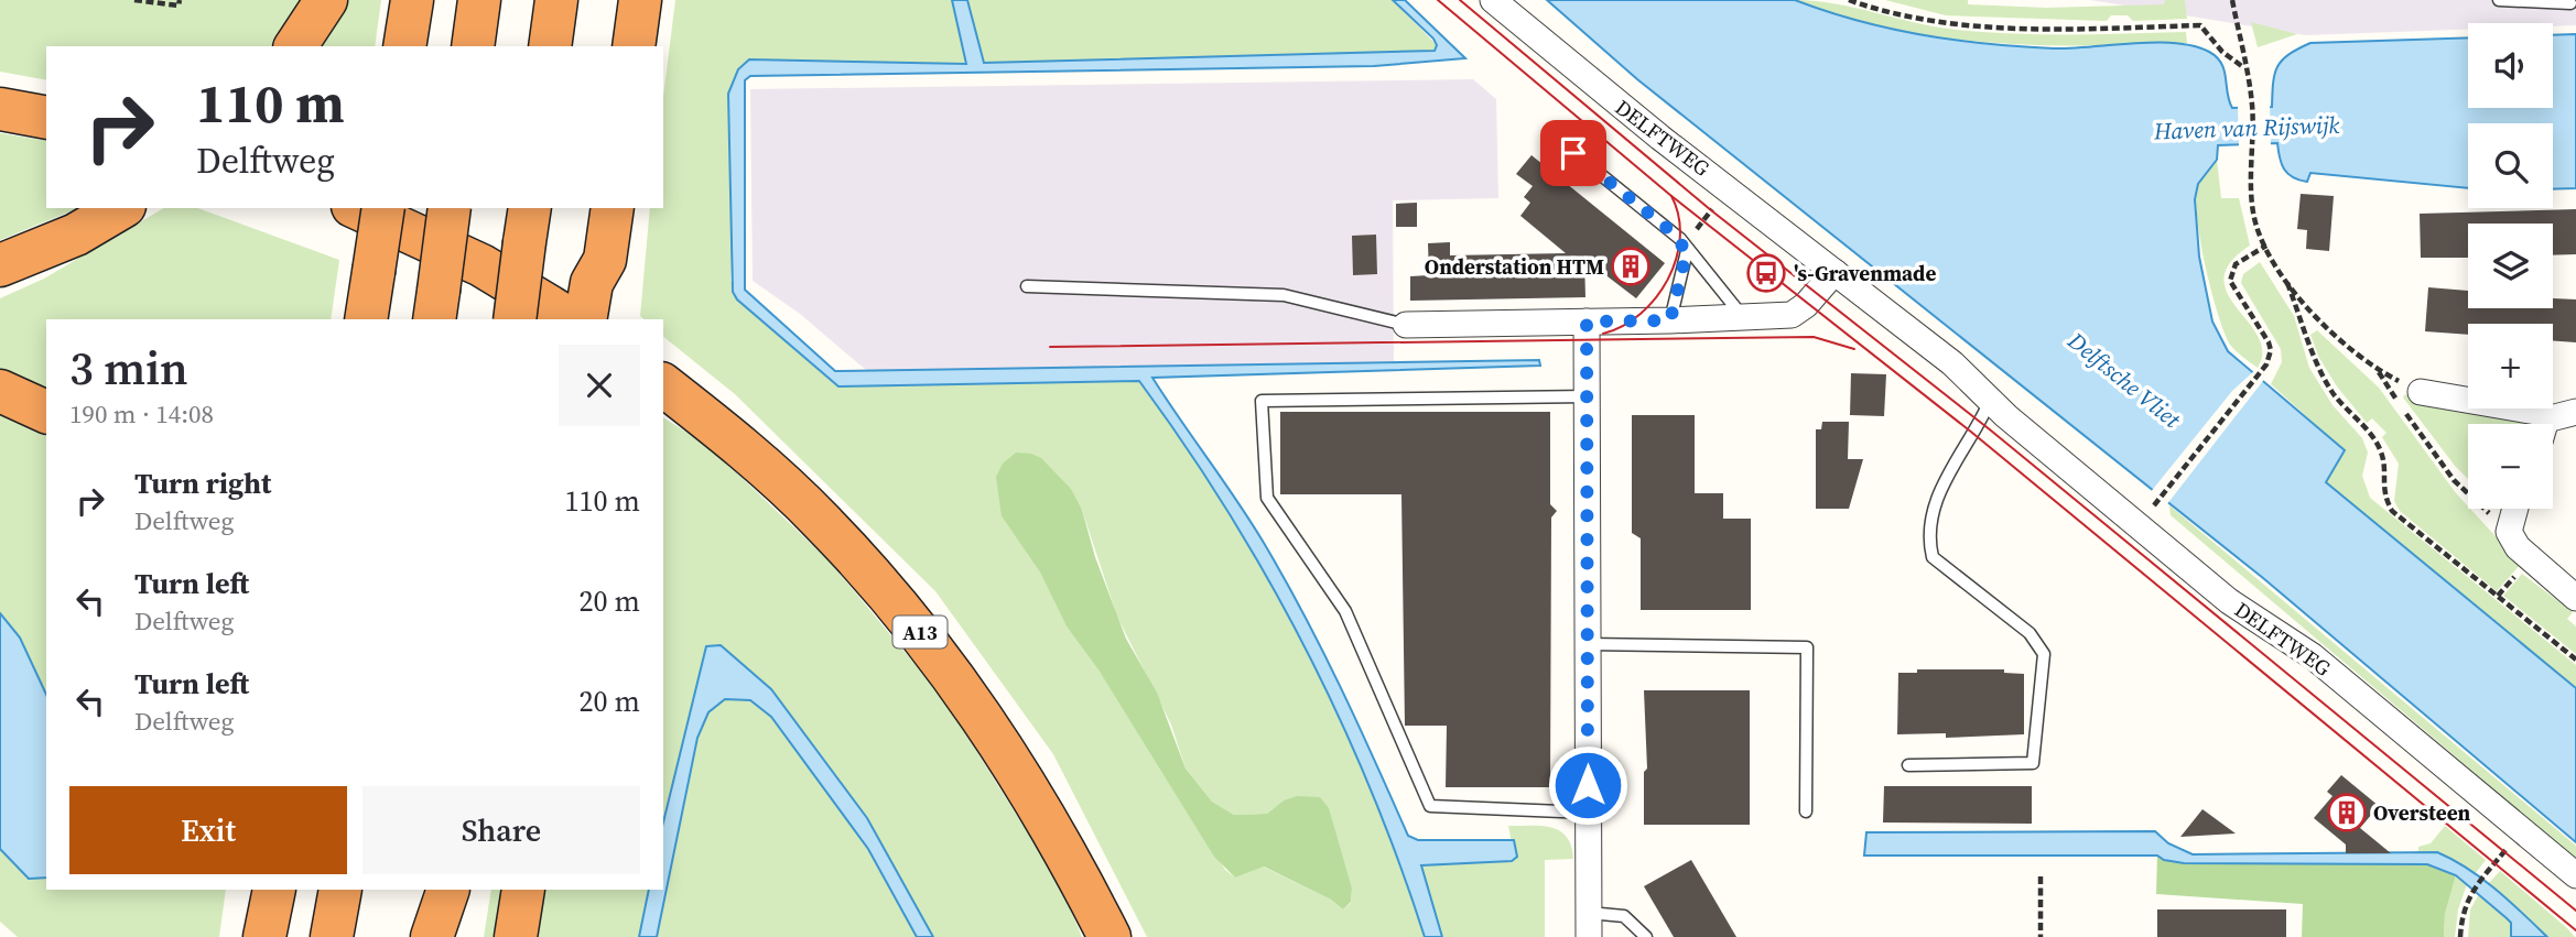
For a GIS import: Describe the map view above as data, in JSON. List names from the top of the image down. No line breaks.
{"streets":{"highway":["A13"],"street":["DELFTWEG"]},"water":["Haven van Rijswijk","Delftsche Vliet"],"places":{"building":["Onderstation HTM","Oversteen"],"bus stop":["'s-Gravenmade"]},"page":{"map_buttons":["+","−"],"turn":["110 m","Delftweg"],"heading":["3 min","190 m · 14:08"],"list":[{"name":"Turn right","note":"Delftweg","value":"110 m"},{"name":"Turn left","note":"Delftweg","value":"20 m"},{"name":"Turn left","note":"Delftweg","value":"20 m"}],"buttons":["Exit","Share"]}}
